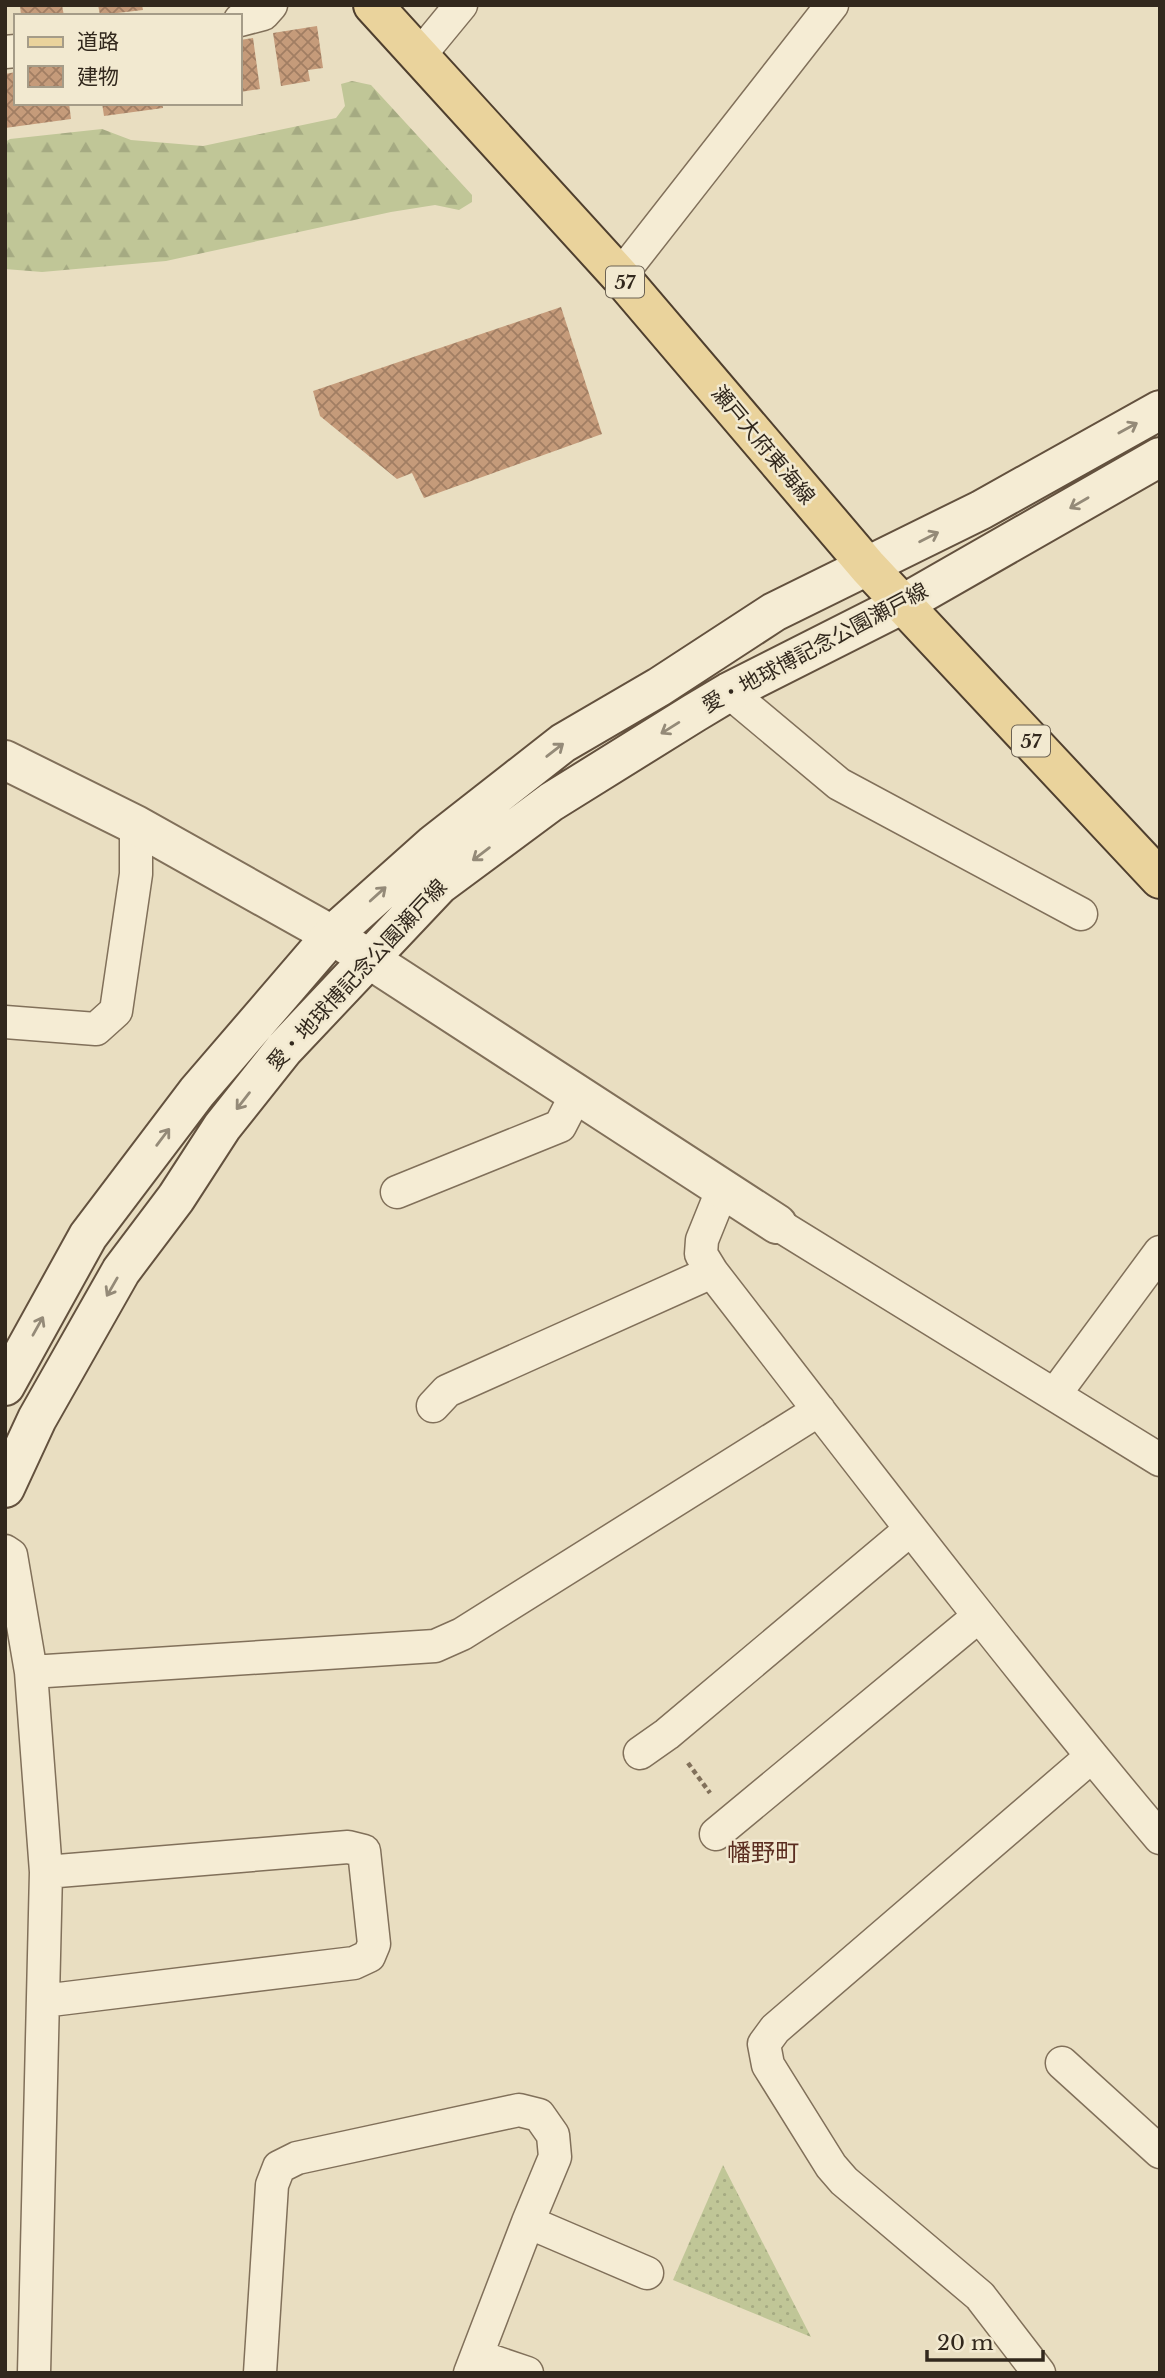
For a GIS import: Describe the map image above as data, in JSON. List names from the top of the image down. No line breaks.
{"streets":{"main road":["57","瀬戸大府東海線","愛・地球博記念公園瀬戸線"]},"crossings":[["瀬戸大府東海線","愛・地球博記念公園瀬戸線"]],"districts":["幡野町"],"legend":["道路","建物"],"scale_bar":"20 m"}
